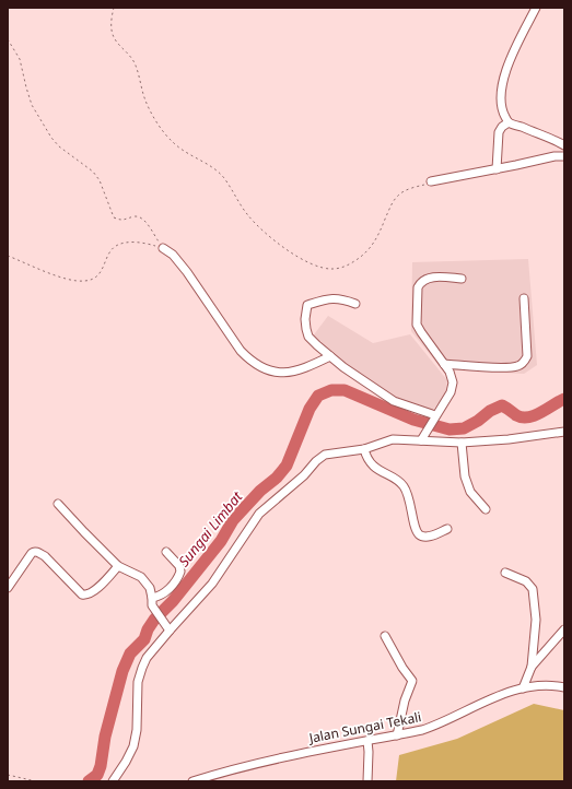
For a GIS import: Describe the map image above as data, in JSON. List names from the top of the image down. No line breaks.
{"streets":{"street":["Jalan Sungai Tekali"]},"water":["Sungai Limbat"]}
